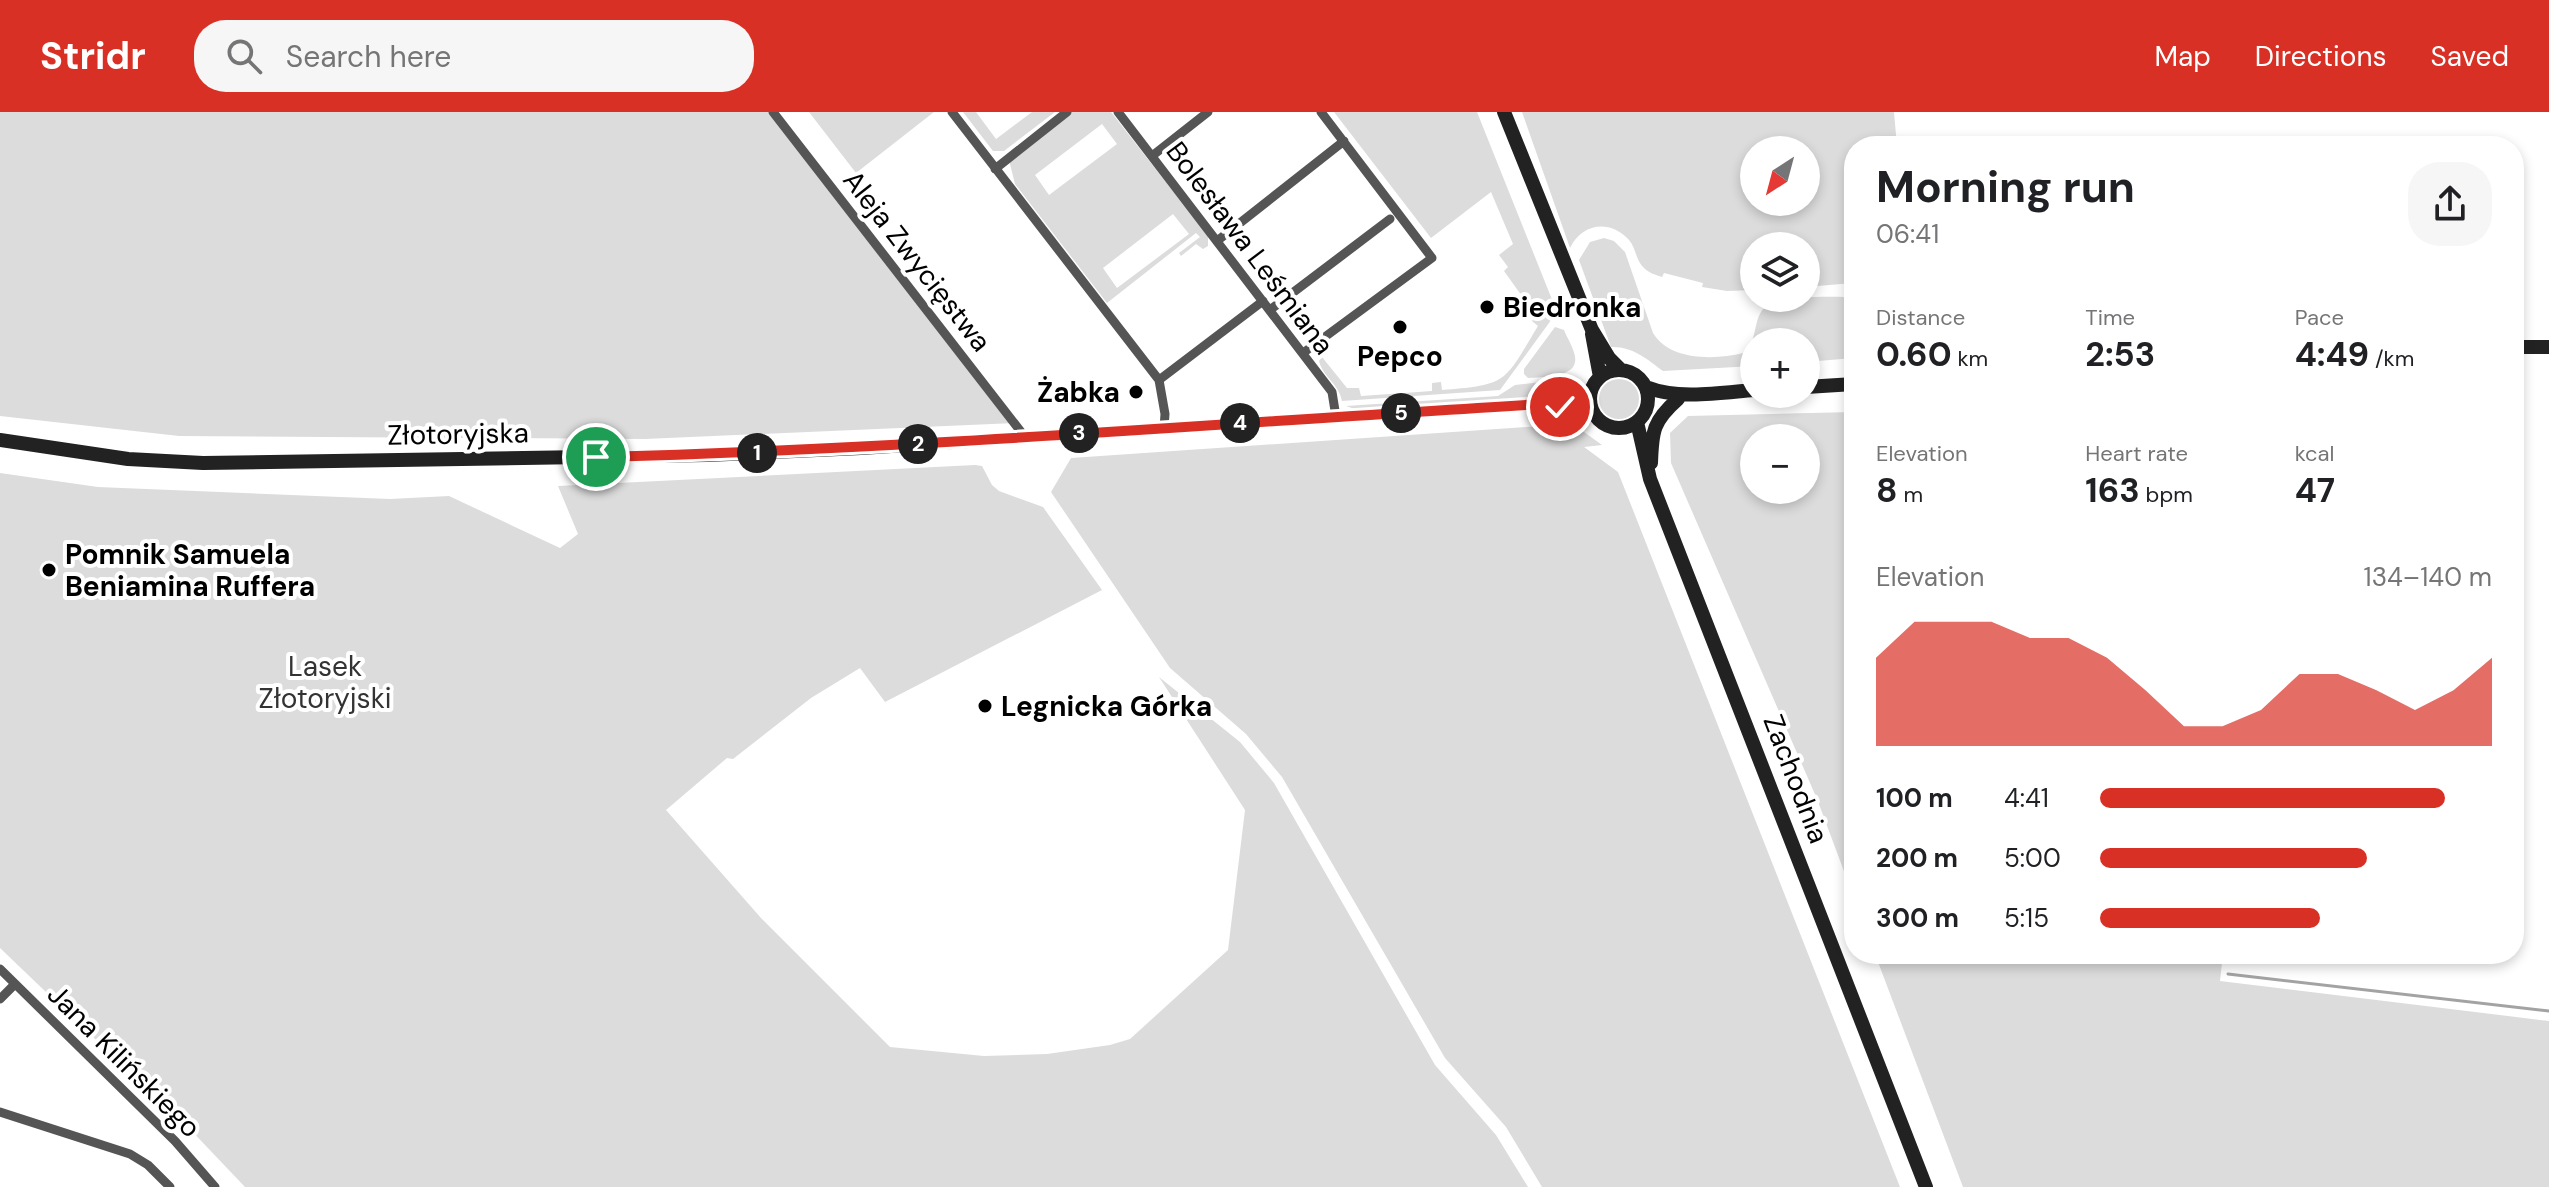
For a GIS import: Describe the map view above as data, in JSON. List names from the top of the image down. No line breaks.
{"streets":{"main road":["Złotoryjska","Zachodnia"],"street":["Bolesława Leśmiana","Aleja Zwycięstwa","Jana Kilińskiego"]},"crossings":[["Bolesława Leśmiana","Złotoryjska"],["Aleja Zwycięstwa","Złotoryjska"],["Złotoryjska","Zachodnia"]],"parks":["Lasek Złotoryjski"],"places":["Biedronka","Pepco","Żabka","Pomnik Samuela Beniamina Ruffera","Legnicka Górka"],"north":"bottom left","page":{"header":"Stridr","search":"Search here","nav":["Map","Directions","Saved"],"map_buttons":["+","−"],"heading":["Morning run","06:41"],"stats":[["Distance","0.60 km"],["Time","2:53"],["Pace","4:49 /km"],["Elevation","8 m"],["Heart rate","163 bpm"],["kcal","47"]],"pins":["5","4","3","2","1"],"chart":["Elevation","134–140 m"],"list":[{"name":"100 m","note":"4:41"},{"name":"200 m","note":"5:00"},{"name":"300 m","note":"5:15"}]}}
